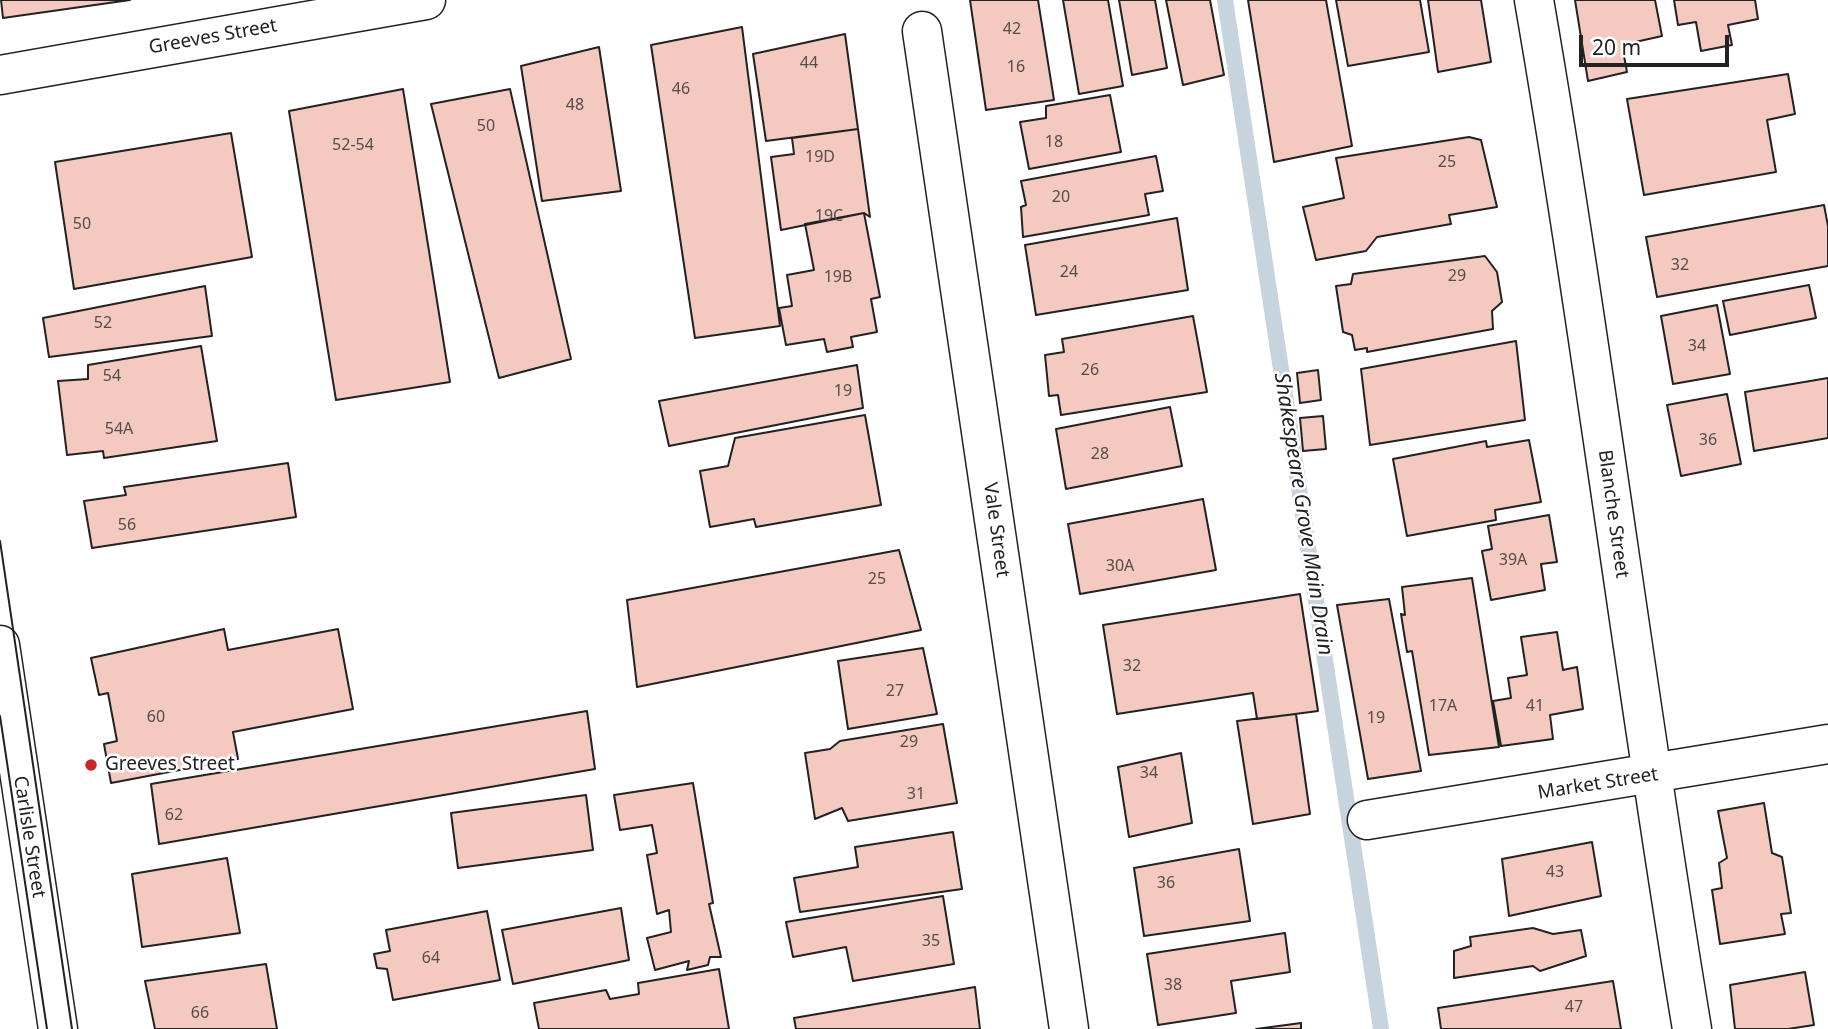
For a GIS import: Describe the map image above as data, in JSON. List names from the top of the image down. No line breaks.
{"streets":{"street":["Greeves Street","Blanche Street","Vale Street","Market Street","Carlisle Street"]},"crossings":[["Blanche Street","Market Street"]],"water":["Shakespeare Grove Main Drain"],"places":["Greeves Street"],"house_numbers":["42","44","16","46","48","50","18","52-54","19D","25","20","19C","50","32","24","29","19B","52","34","26","54","19","54A","36","28","56","39A","30A","25","32","27","17A","41","60","19","29","34","31","62","43","36","35","64","38","47","66"],"scale_bar":"20 m"}
